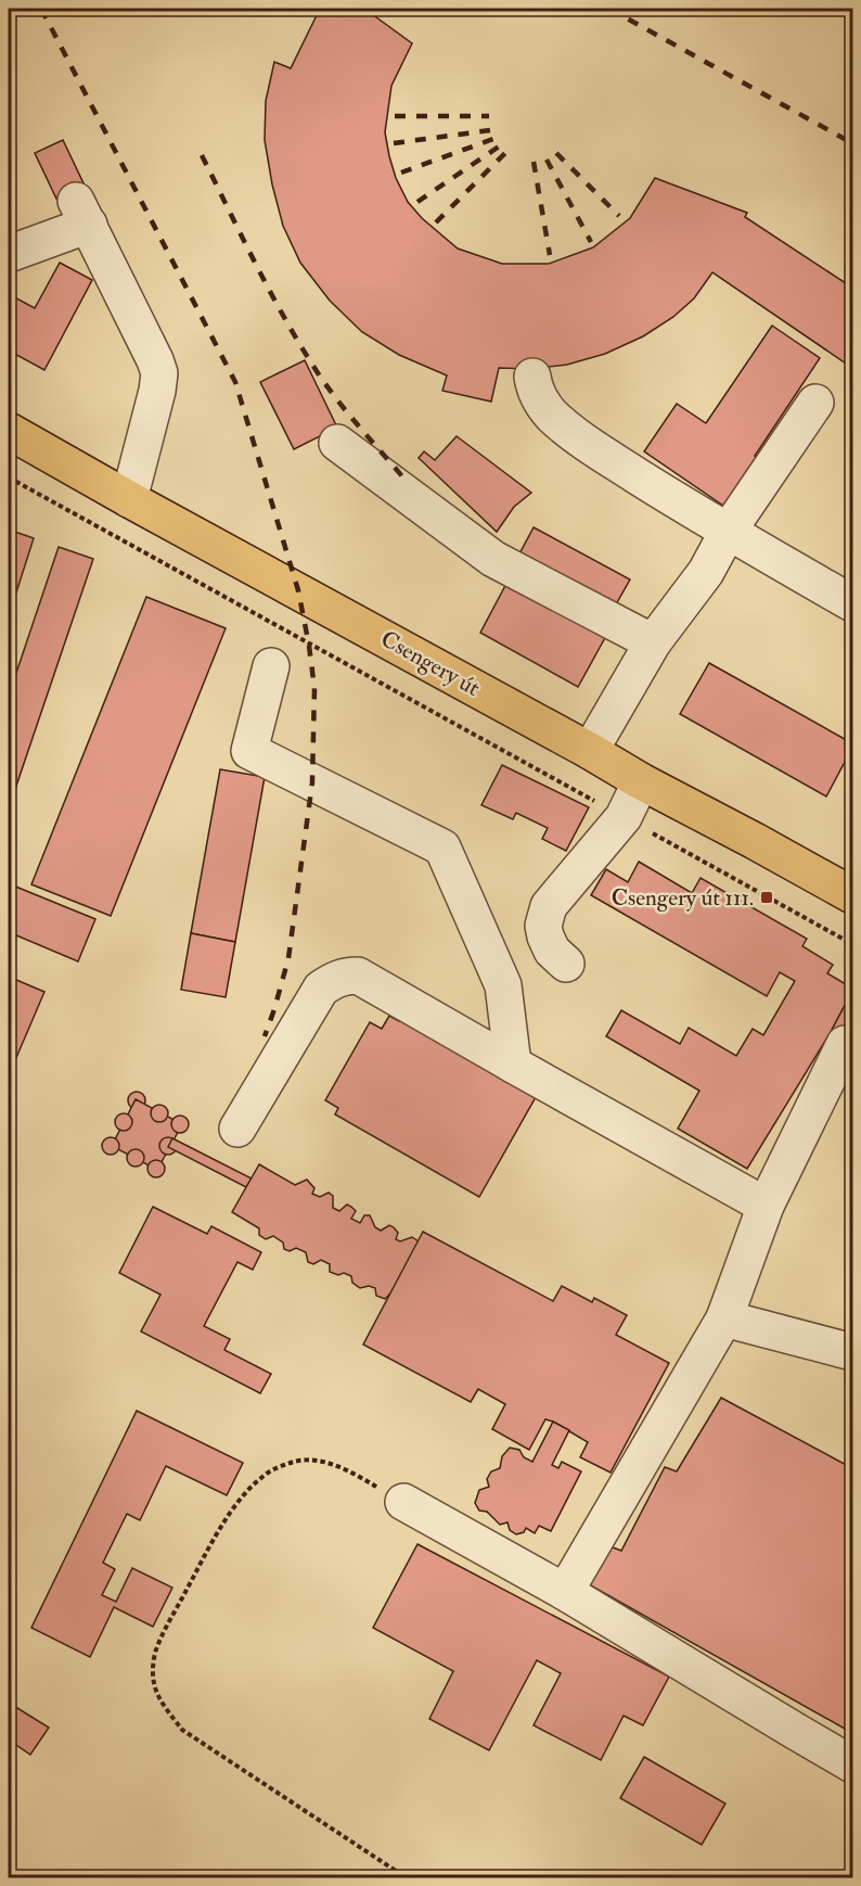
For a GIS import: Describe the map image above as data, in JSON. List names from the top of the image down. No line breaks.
{"streets":{"main road":["Csengery út"]},"places":{"transit":["Csengery út 111."]}}
